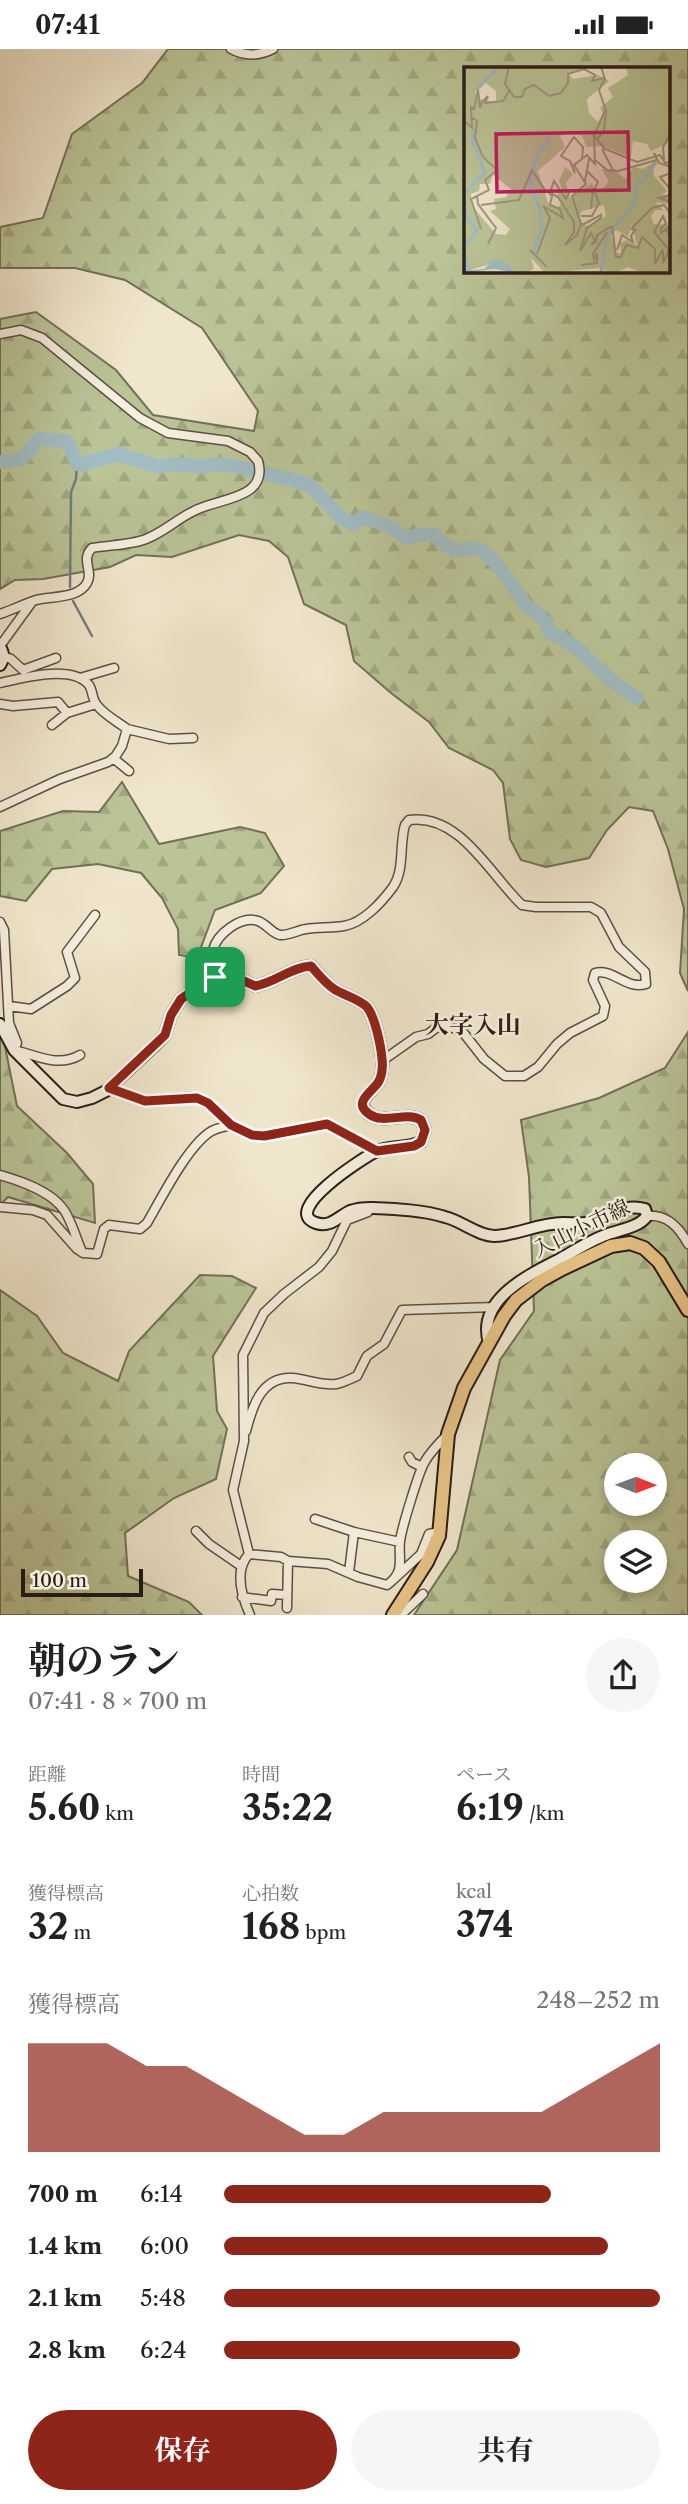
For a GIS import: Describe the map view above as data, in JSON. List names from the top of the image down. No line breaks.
{"streets":{"main road":["入山小市線"]},"districts":["大字入山"],"scale_bar":"100 m","north":"right","page":{"status":"07:41","scale":"100 m","heading":["朝のラン","07:41 · 8 × 700 m"],"stats":[["距離","5.60 km"],["時間","35:22"],["ペース","6:19 /km"],["獲得標高","32 m"],["心拍数","168 bpm"],["kcal","374"]],"chart":["獲得標高","248–252 m"],"list":[{"name":"700 m","note":"6:14"},{"name":"1.4 km","note":"6:00"},{"name":"2.1 km","note":"5:48"},{"name":"2.8 km","note":"6:24"}],"buttons":["保存","共有"]}}
